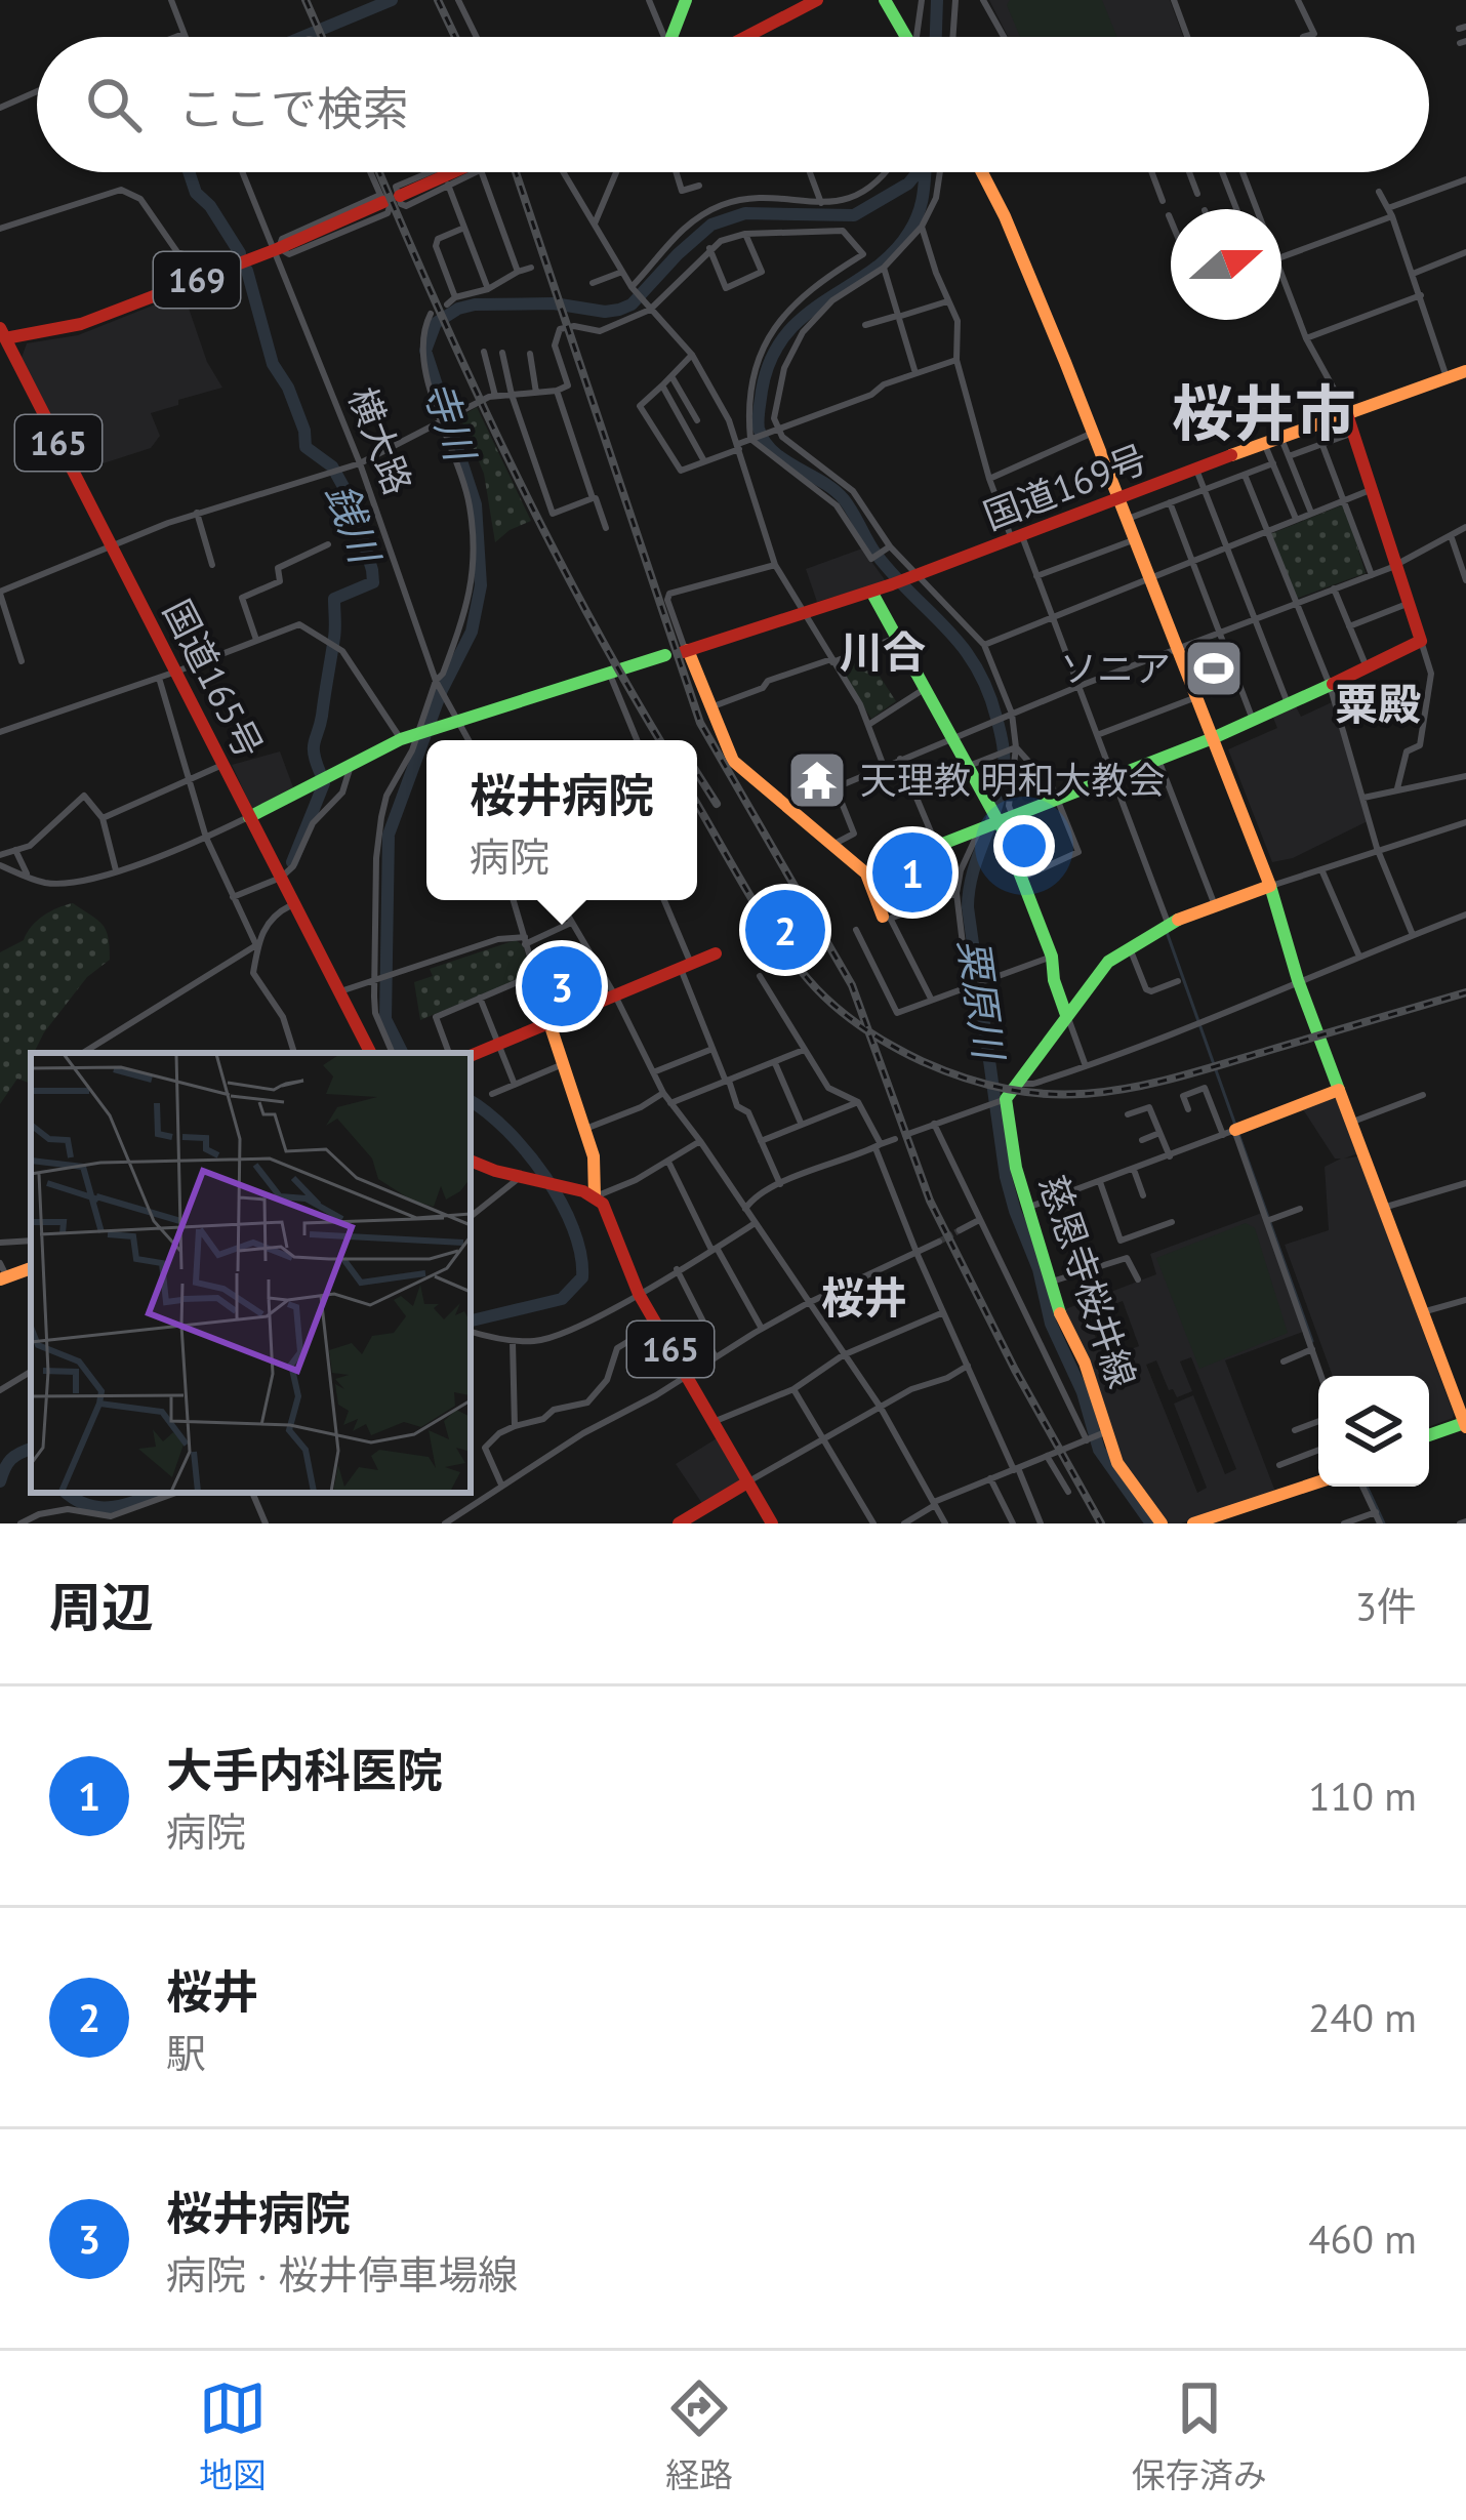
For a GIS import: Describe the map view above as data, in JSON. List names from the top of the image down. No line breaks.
{"streets":{"main road":["169","165","国道169号","国道165号","慈恩寺桜井線"],"street":["横大路"]},"crossings":[["169","横大路"],["169","国道165号"]],"districts":["桜井市","川合","粟殿","桜井"],"water":["寺川","銭川","粟原川"],"places":{"sports":["ソニア"],"temple":["天理教 明和大教会"]},"north":"right","page":{"search":"ここで検索","popup":["桜井病院","病院"],"pins":["1","2","3"],"heading":["周辺","3件"],"list":[{"mark":"1","name":"大手内科医院","note":"病院","value":"110 m"},{"mark":"2","name":"桜井","note":"駅","value":"240 m"},{"mark":"3","name":"桜井病院","note":"病院 · 桜井停車場線","value":"460 m"}],"nav":["地図","経路","保存済み"]}}
